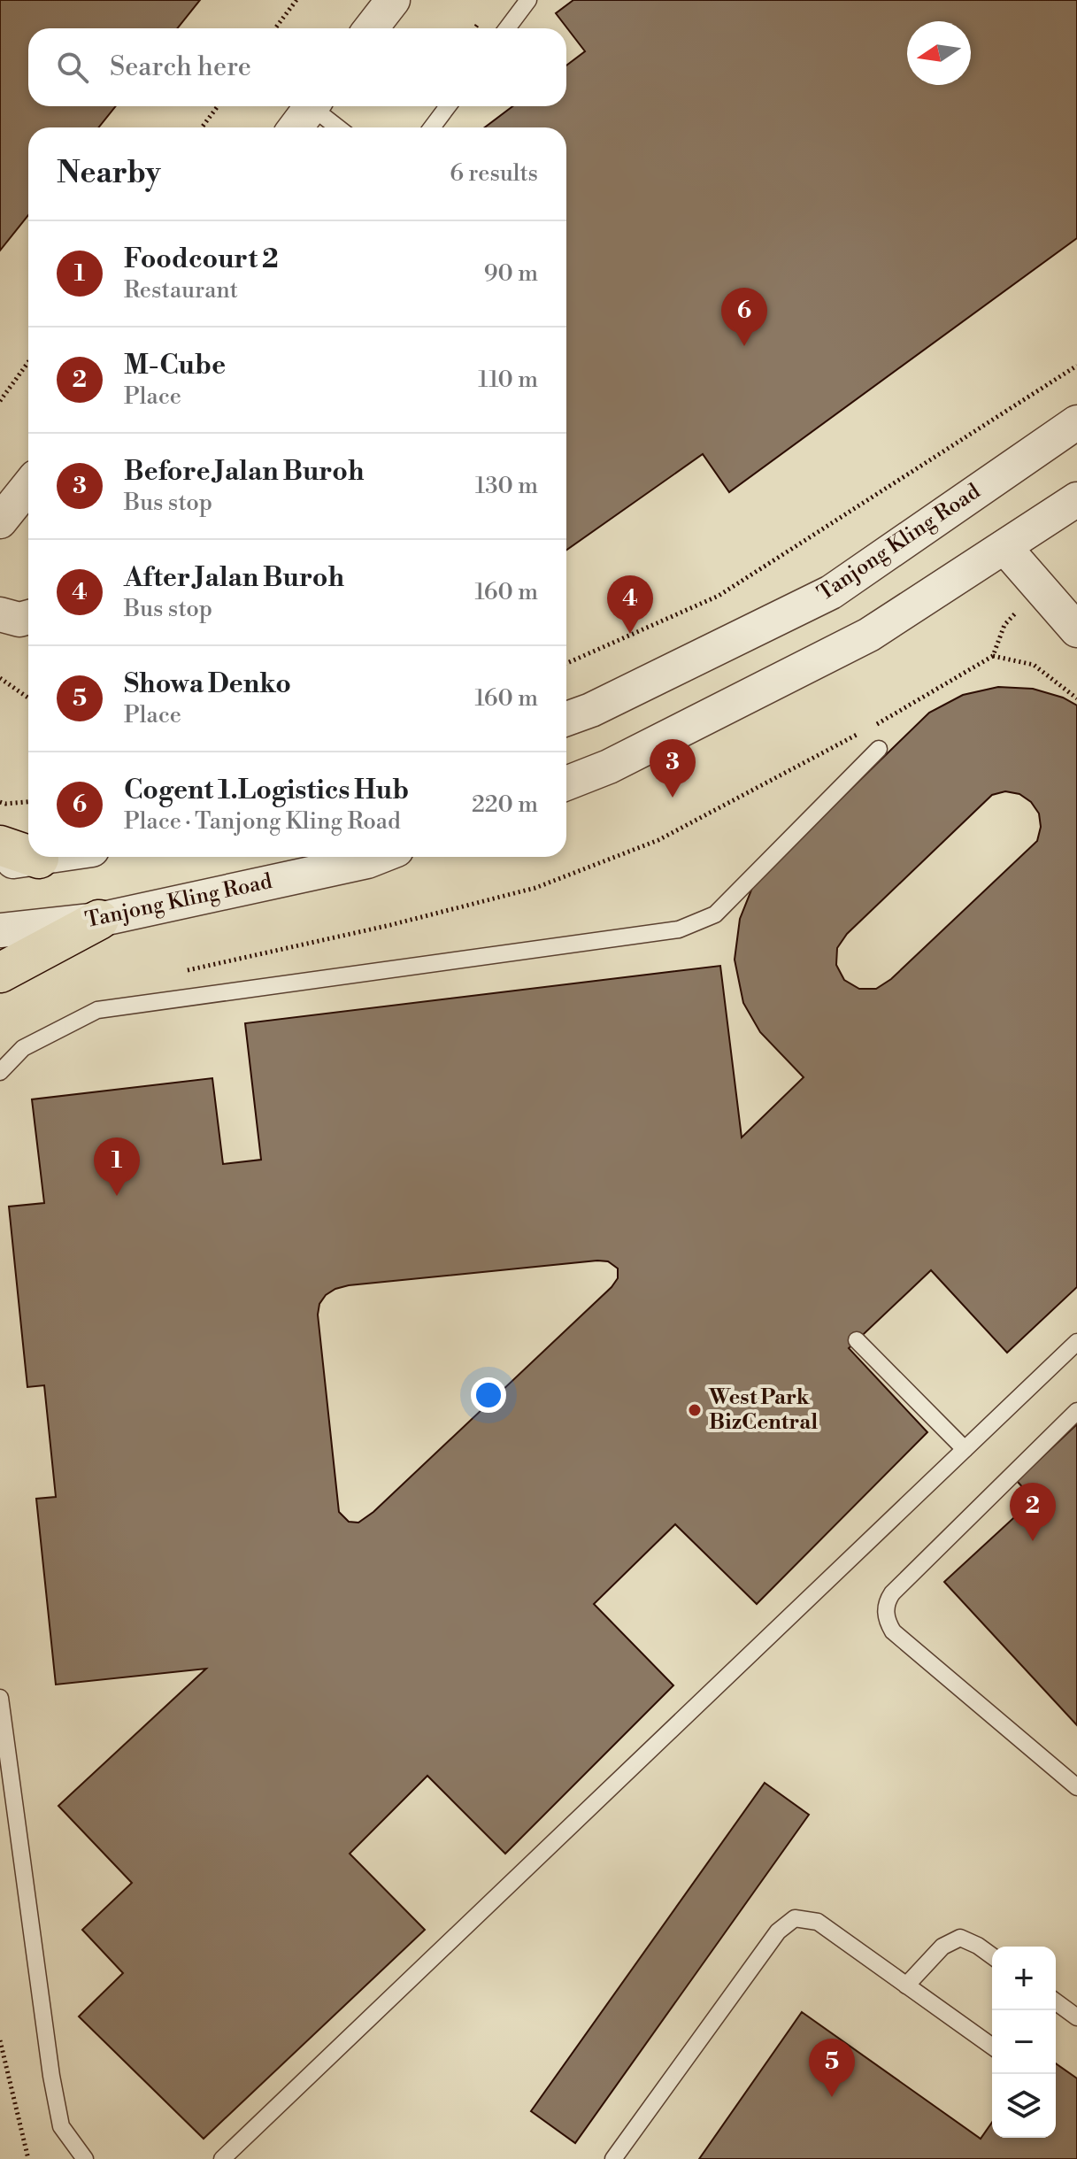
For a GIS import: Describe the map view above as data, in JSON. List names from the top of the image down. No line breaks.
{"streets":{"street":["Tanjong Kling Road"]},"places":["West Park BizCentral"],"north":"left","page":{"search":"Search here","heading":["Nearby","6 results"],"list":[{"mark":"1","name":"Foodcourt 2","note":"Restaurant","value":"90 m"},{"mark":"2","name":"M-Cube","note":"Place","value":"110 m"},{"mark":"3","name":"Before Jalan Buroh","note":"Bus stop","value":"130 m"},{"mark":"4","name":"After Jalan Buroh","note":"Bus stop","value":"160 m"},{"mark":"5","name":"Showa Denko","note":"Place","value":"160 m"},{"mark":"6","name":"Cogent 1.Logistics Hub","note":"Place · Tanjong Kling Road","value":"220 m"}],"pins":["6","4","3","1","2","5"],"map_buttons":["+","−"]}}
